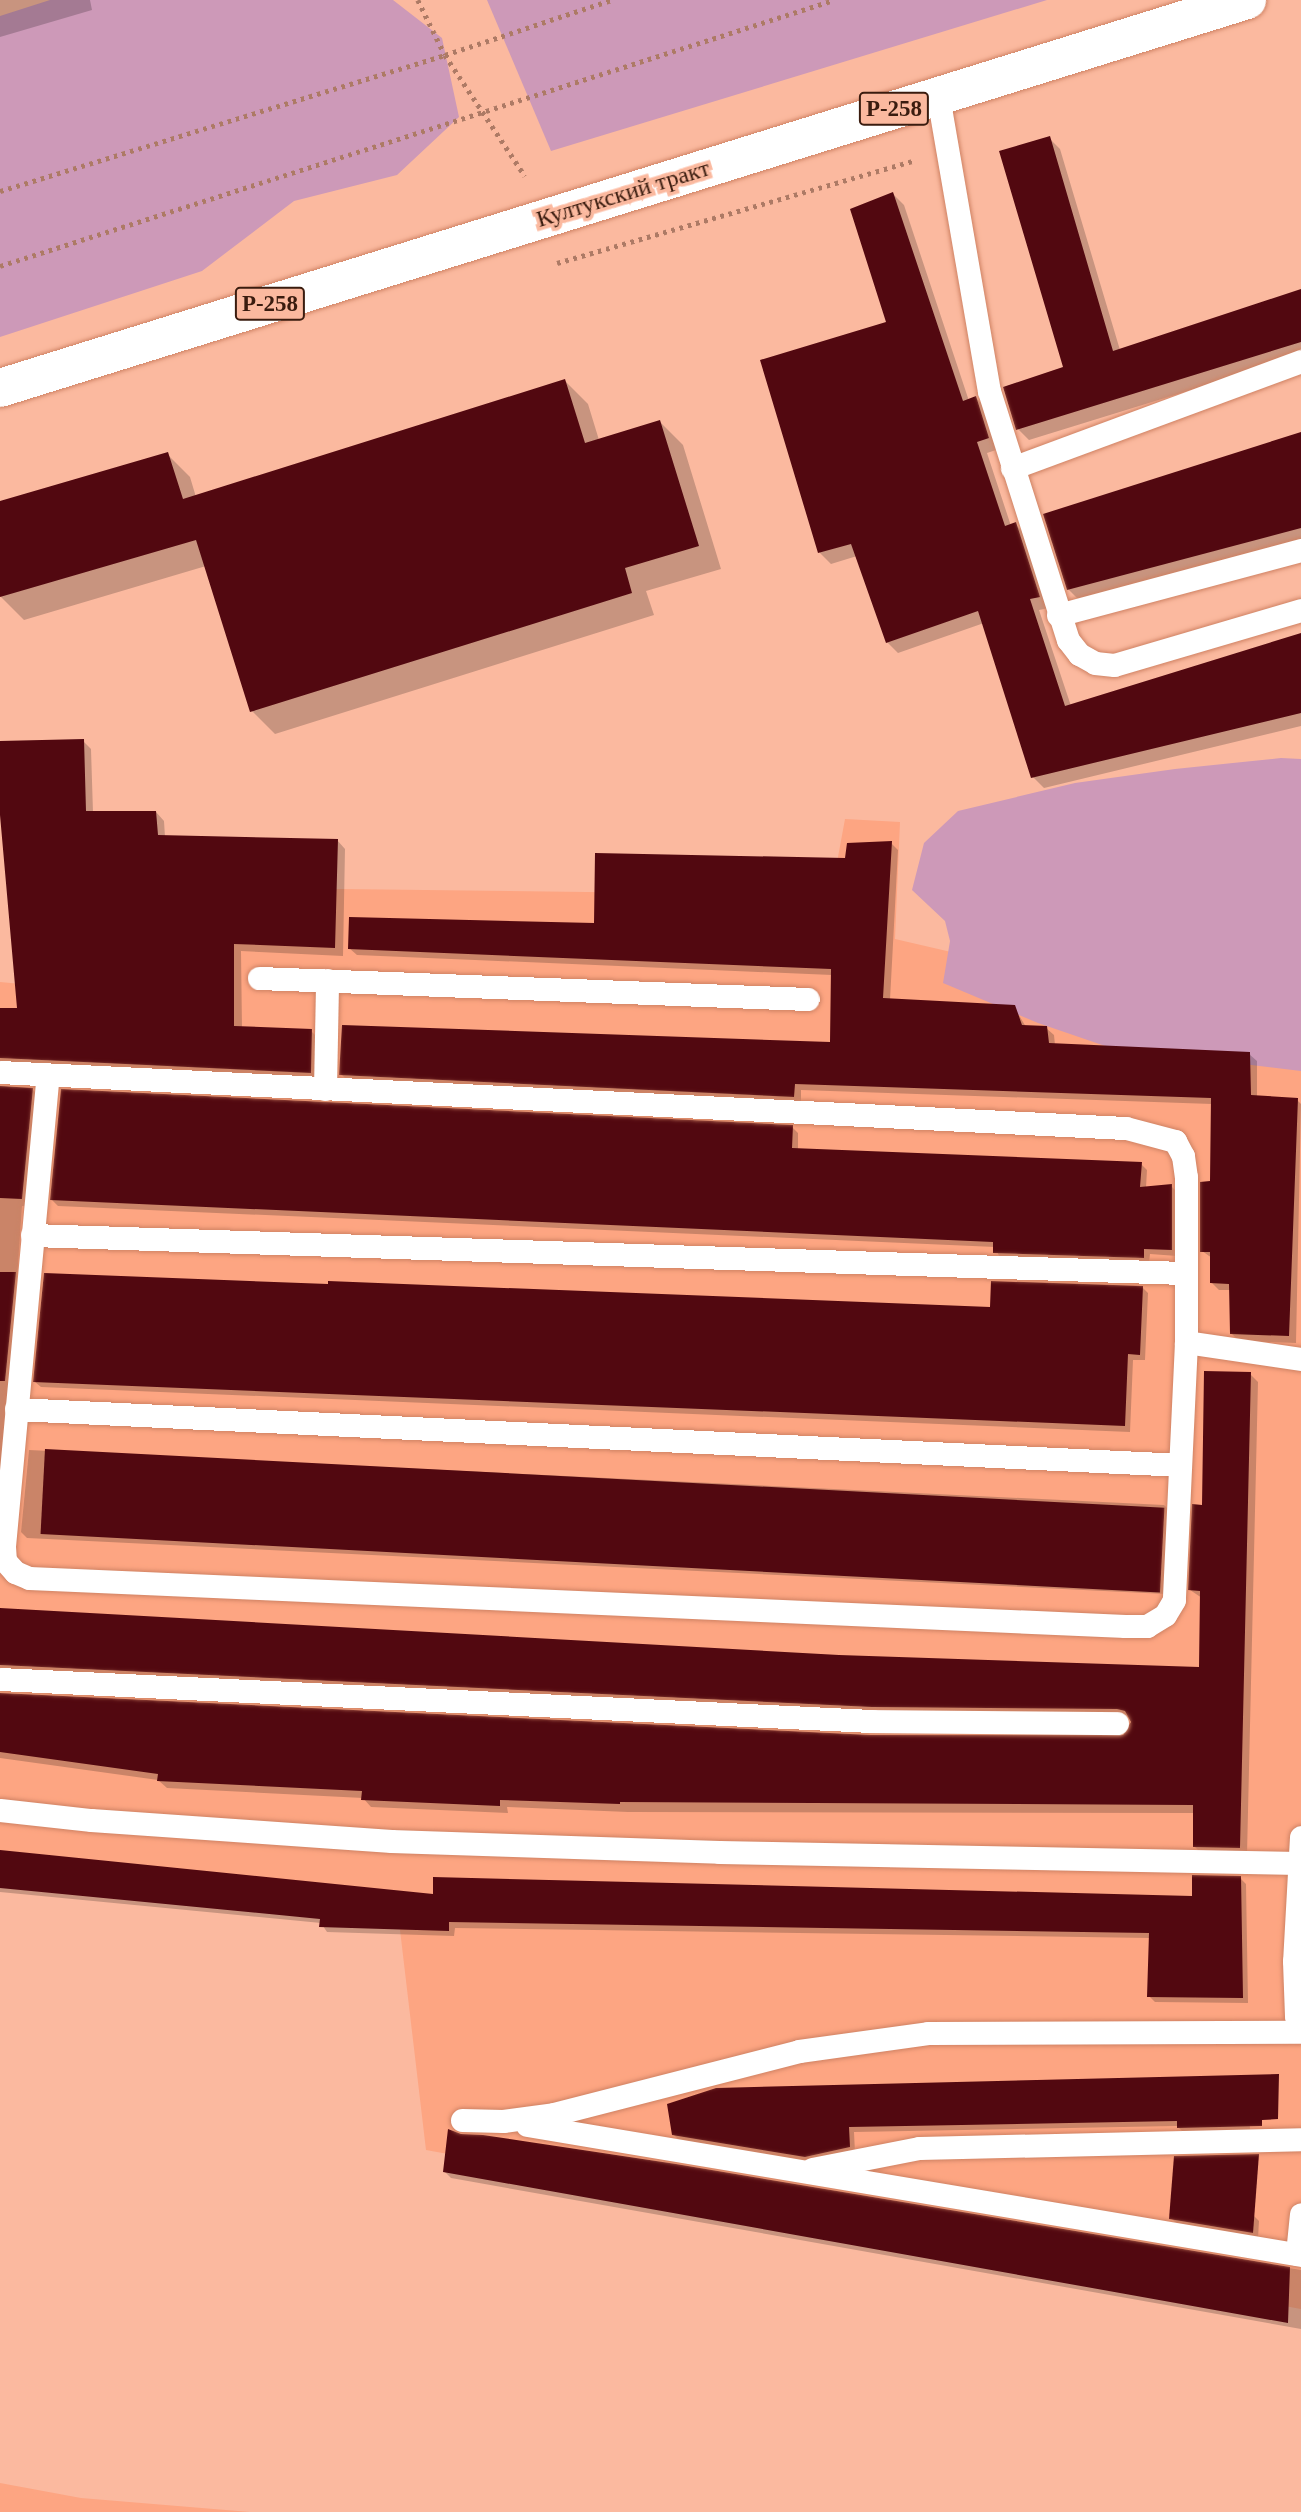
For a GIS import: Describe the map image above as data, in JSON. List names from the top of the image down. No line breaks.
{"streets":{"main road":["Р-258","Култукский тракт"]}}
